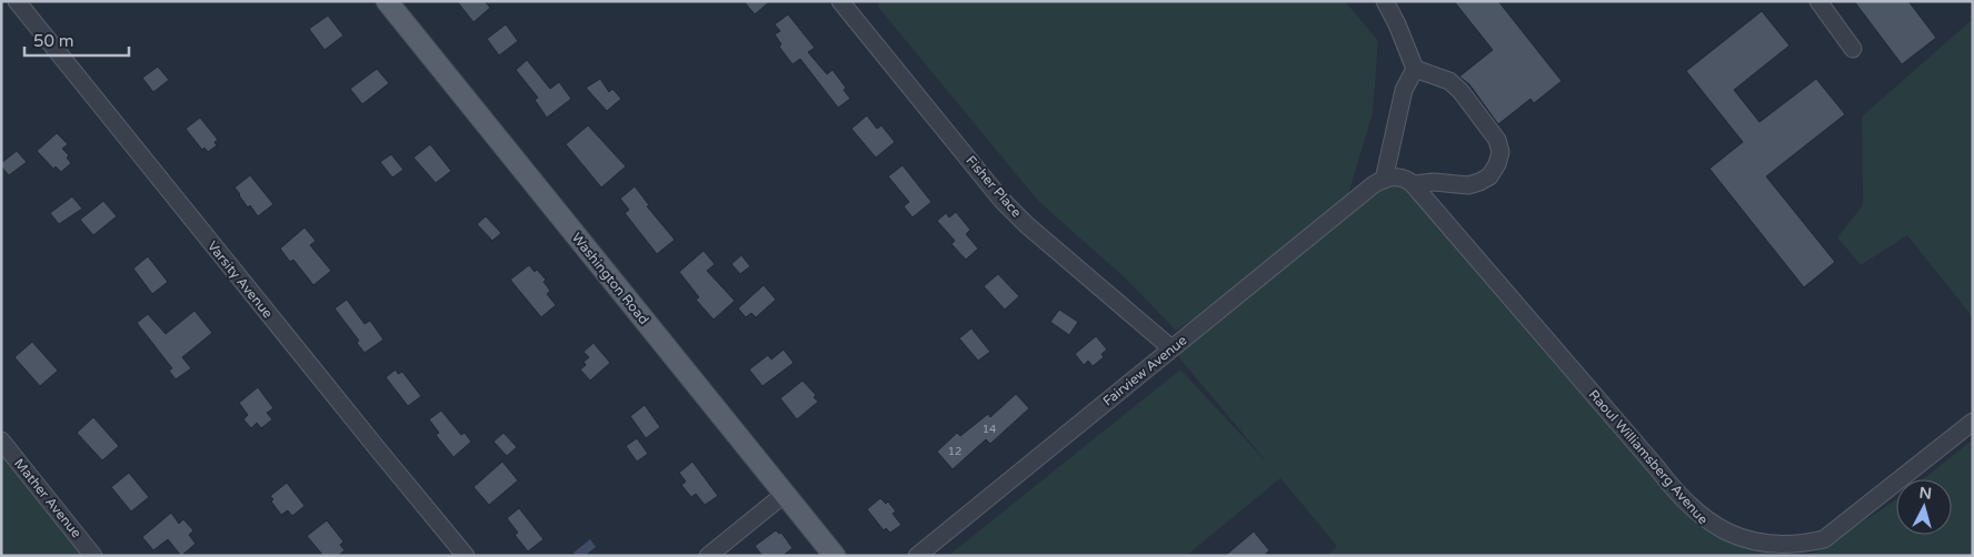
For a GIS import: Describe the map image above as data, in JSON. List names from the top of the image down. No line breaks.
{"streets":{"main road":["Washington Road"],"street":["Fisher Place","Varsity Avenue","Fairview Avenue","Raoul Williamsberg Avenue","Mather Avenue"]},"crossings":[["Fisher Place","Fairview Avenue"]],"house_numbers":["14","12"],"scale_bar":"50 m","north":"top"}
